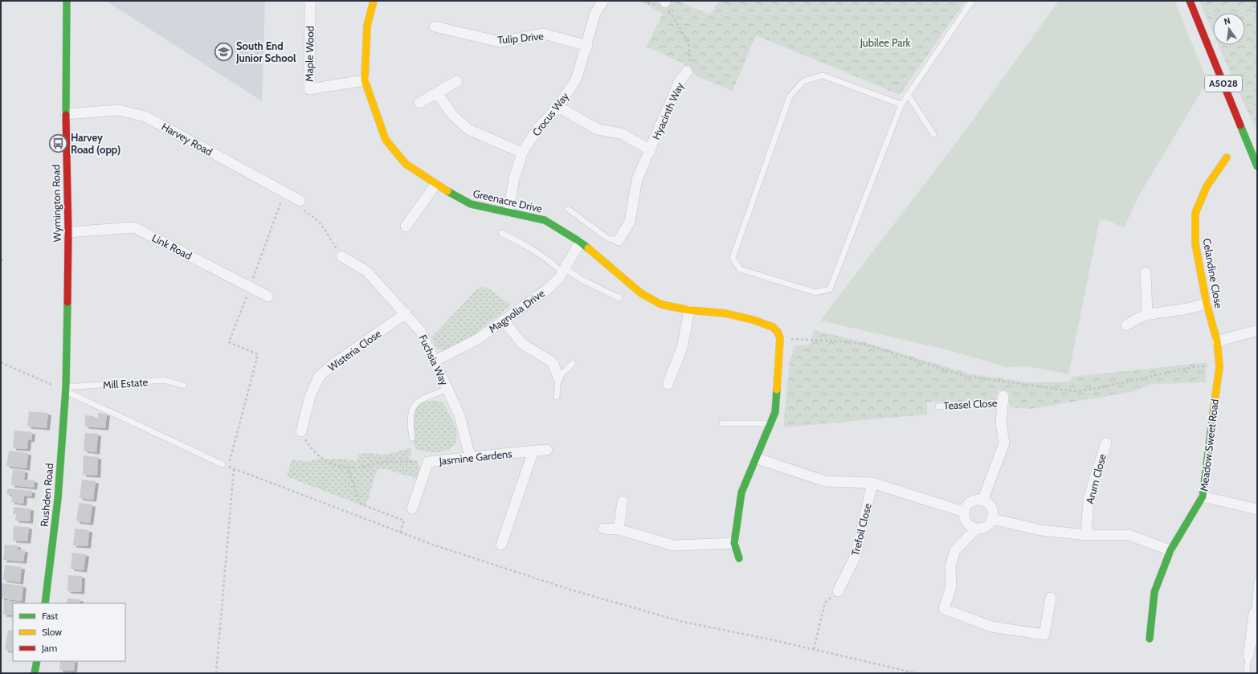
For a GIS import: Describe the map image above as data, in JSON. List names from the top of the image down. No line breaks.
{"streets":{"street":["Tulip Drive","Maple Wood","A5028","Hyacinth Way","Crocus Way","Harvey Road","Greenacre Drive","Wymington Road","Link Road","Celandine Close","Magnolia Drive","Wisteria Close","Fuchsia Way","Teasel Close","Meadow Sweet Road","Jasmine Gardens","Arum Close","Rushden Road","Trefoil Close"],"lane":["Mill Estate"]},"crossings":[["Tulip Drive","Crocus Way"],["Maple Wood","Greenacre Drive"],["Hyacinth Way","Crocus Way"],["Crocus Way","Greenacre Drive"],["Harvey Road","Wymington Road"],["Greenacre Drive","Magnolia Drive"],["Wymington Road","Link Road"],["Wymington Road","Mill Estate"],["Wymington Road","Rushden Road"],["Celandine Close","Meadow Sweet Road"],["Magnolia Drive","Fuchsia Way"],["Wisteria Close","Fuchsia Way"],["Fuchsia Way","Jasmine Gardens"],["Mill Estate","Rushden Road"]],"parks":["Jubilee Park"],"places":{"school or university":["South End Junior School"],"bus stop":["Harvey Road (opp)"]},"legend":["Fast","Slow","Jam"],"north":"top"}
